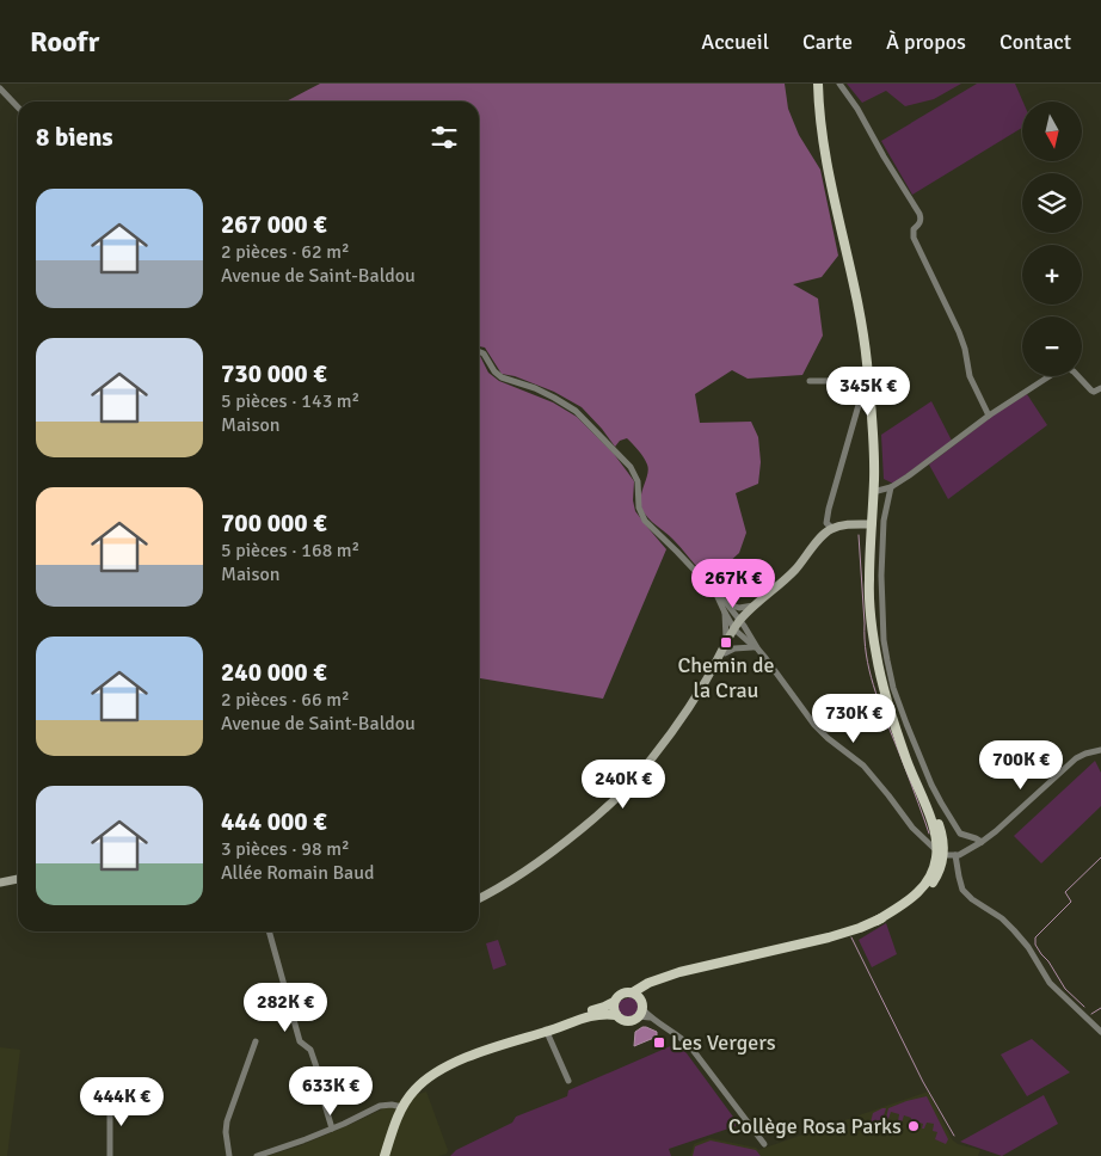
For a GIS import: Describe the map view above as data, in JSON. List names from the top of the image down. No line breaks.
{"places":{"transit":["Chemin de la Crau","Les Vergers"],"other":["Collège Rosa Parks"]},"north":"bottom","page":{"header":"Roofr","nav":["Accueil","Carte","À propos","Contact"],"map_buttons":["+","−"],"heading":"8 biens","list":[{"name":"267 000 €","note":"2 pièces · 62 m² · Avenue de Saint-Baldou"},{"name":"730 000 €","note":"5 pièces · 143 m² · Maison"},{"name":"700 000 €","note":"5 pièces · 168 m² · Maison"},{"name":"240 000 €","note":"2 pièces · 66 m² · Avenue de Saint-Baldou"},{"name":"444 000 €","note":"3 pièces · 98 m² · Allée Romain Baud"}],"price":["345K €","267K €","730K €","700K €","240K €","282K €","633K €","444K €"]}}
